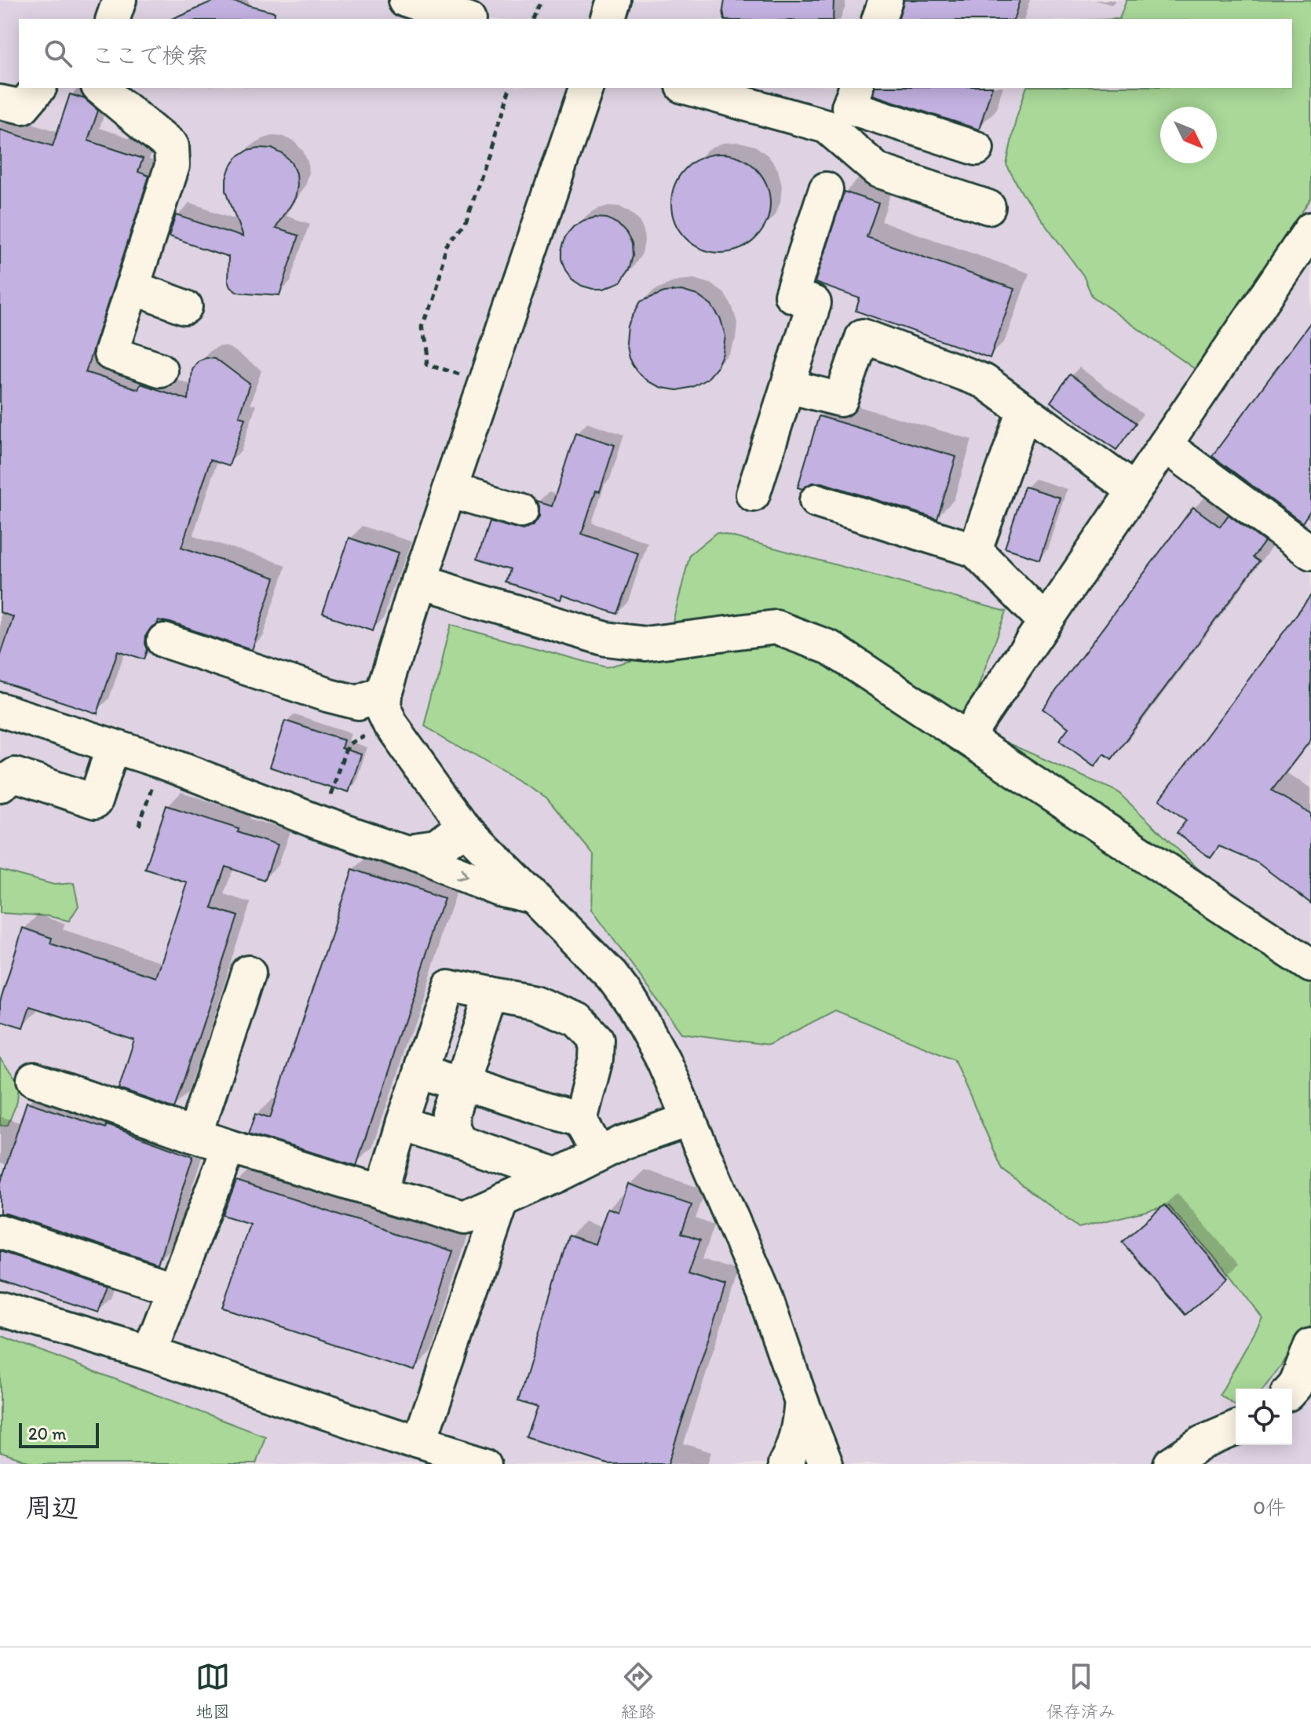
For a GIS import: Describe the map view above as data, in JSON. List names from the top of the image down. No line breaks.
{"scale_bar":"20 m","north":"bottom right","page":{"search":"ここで検索","scale":"20 m","heading":["周辺","0件"],"nav":["地図","経路","保存済み"]}}
